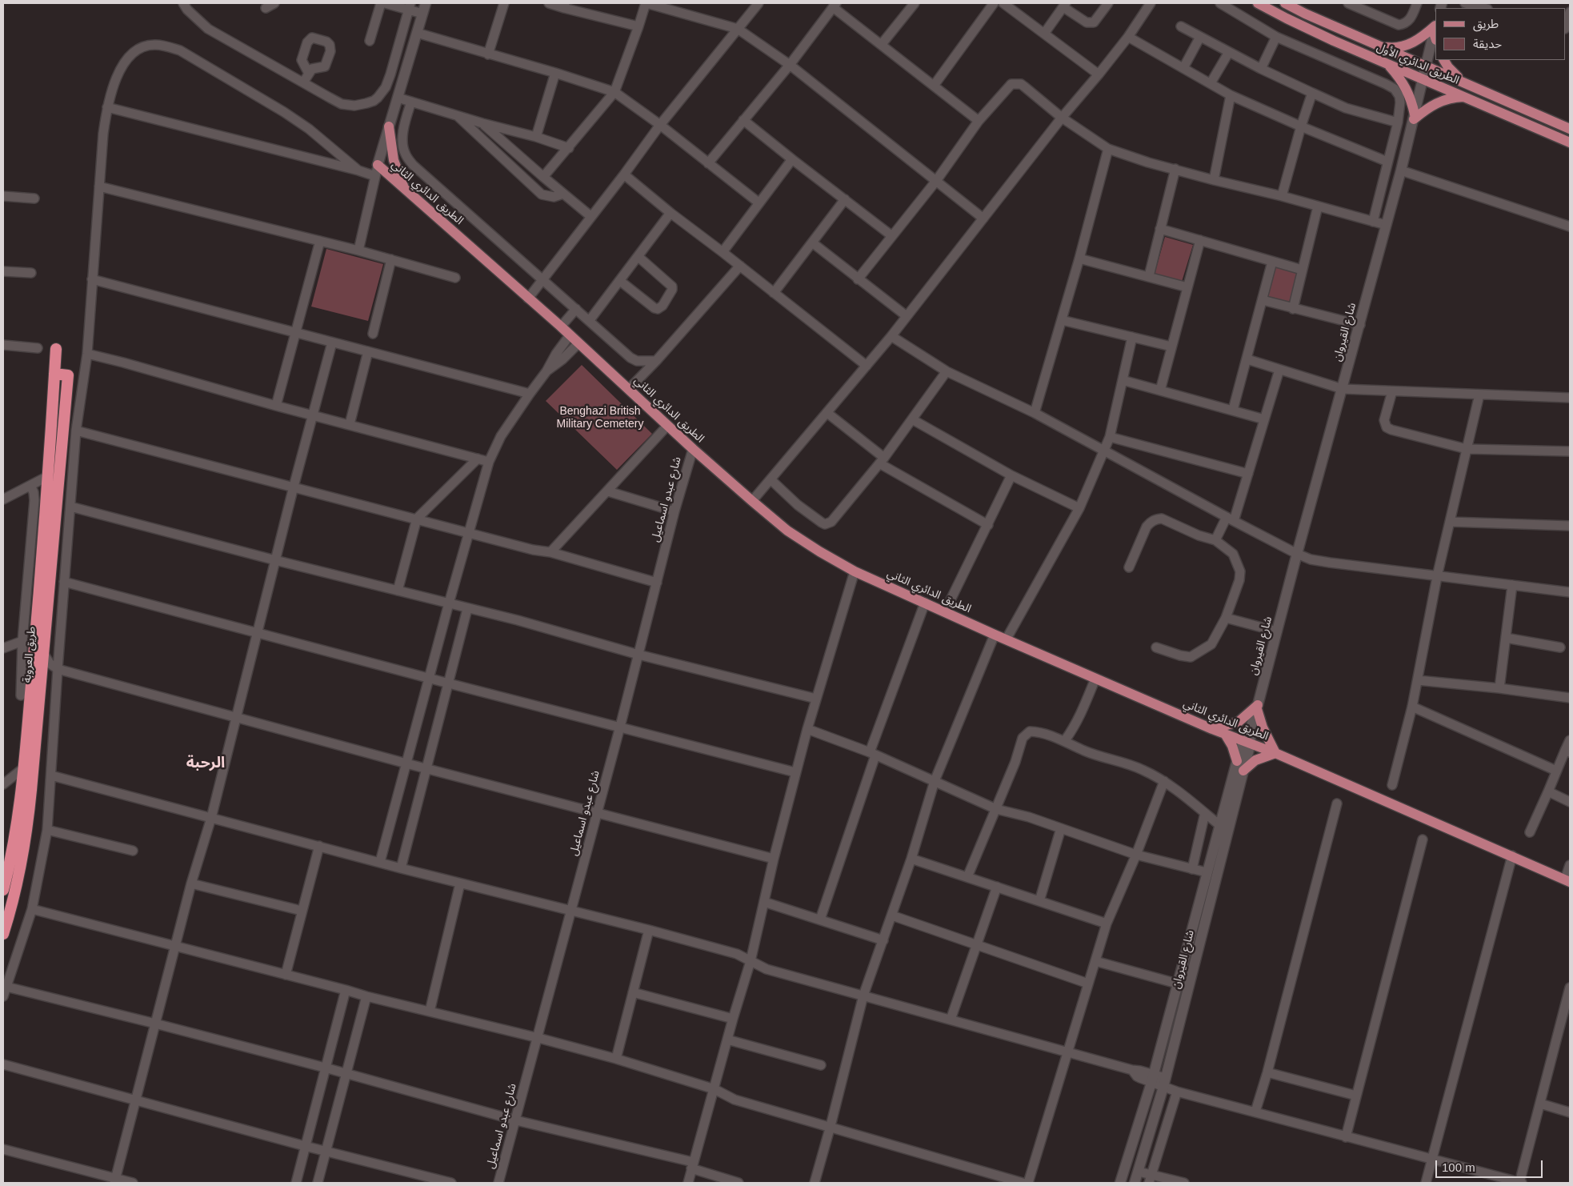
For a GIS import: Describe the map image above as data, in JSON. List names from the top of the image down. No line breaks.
{"streets":{"highway":["طريق العروبة"],"main road":["الطريق الدائري الأول","الطريق الدائري الثاني","شارع القيروان"],"street":["شارع عبدو اسماعيل"]},"crossings":[["الطريق الدائري الأول","شارع القيروان"],["الطريق الدائري الثاني","شارع القيروان"],["الطريق الدائري الثاني","شارع عبدو اسماعيل"]],"districts":["الرحبة"],"parks":["Benghazi British Military Cemetery"],"legend":["طريق","حديقة"],"scale_bar":"100 m"}
